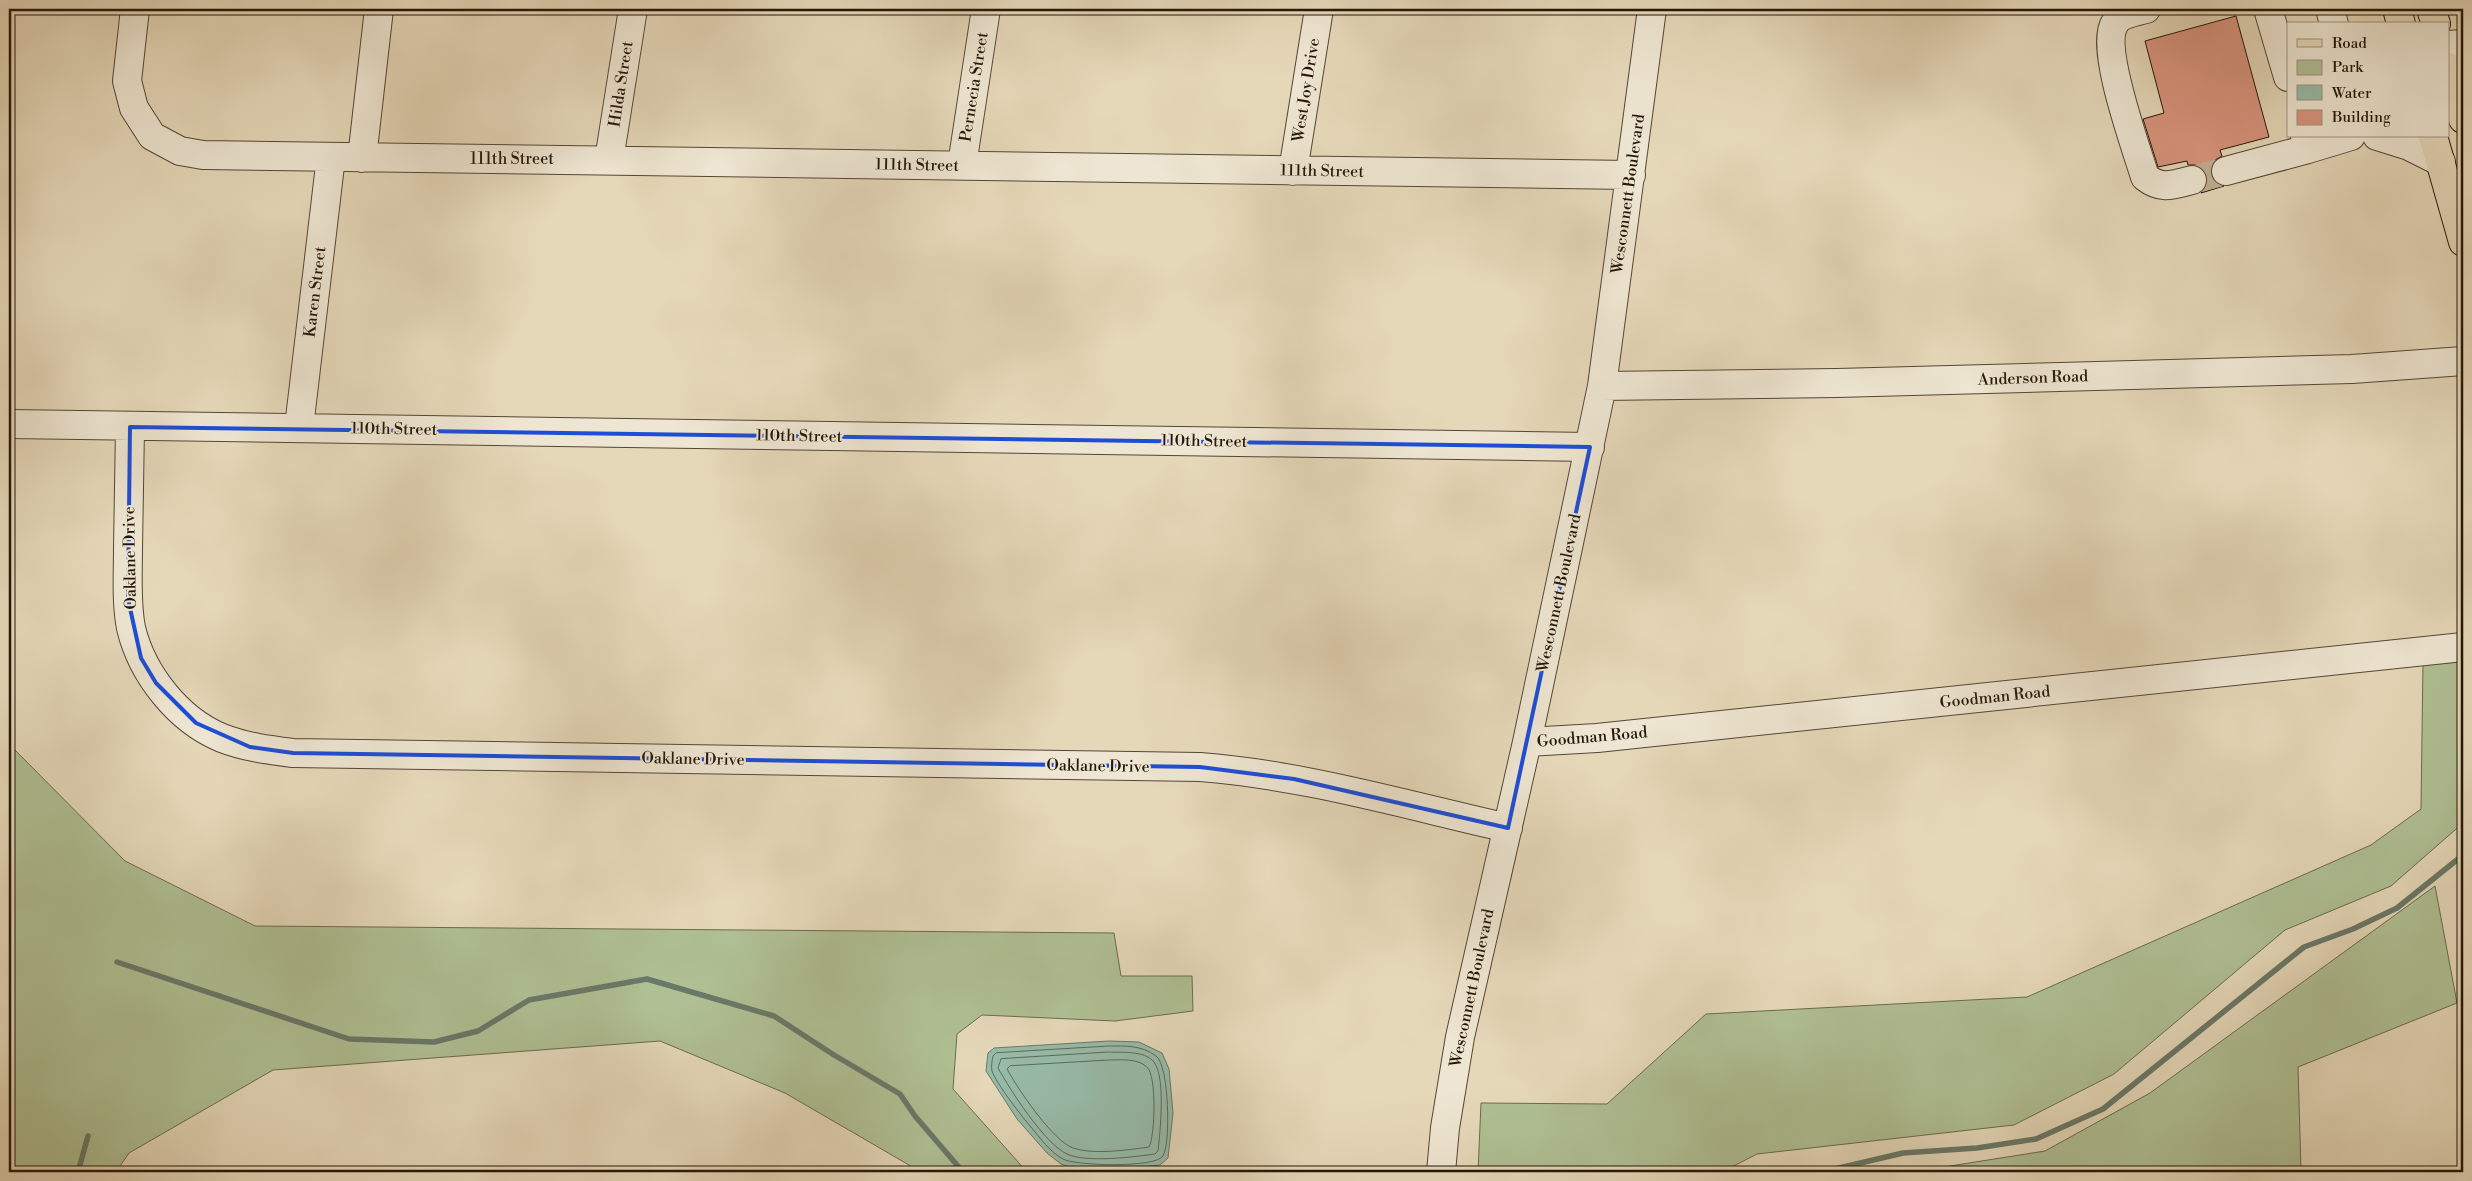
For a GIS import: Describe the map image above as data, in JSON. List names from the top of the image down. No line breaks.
{"streets":{"street":["Hilda Street","Pernecia Street","West Joy Drive","111th Street","Wesconnett Boulevard","Karen Street","Anderson Road","110th Street","Oaklane Drive","Goodman Road"]},"crossings":[["Hilda Street","111th Street"],["Pernecia Street","111th Street"],["West Joy Drive","111th Street"],["111th Street","Wesconnett Boulevard"],["111th Street","Karen Street"],["Wesconnett Boulevard","Anderson Road"],["Wesconnett Boulevard","110th Street"],["Wesconnett Boulevard","Oaklane Drive"],["Wesconnett Boulevard","Goodman Road"],["Karen Street","110th Street"],["110th Street","Oaklane Drive"]],"legend":["Road","Park","Water","Building"]}
